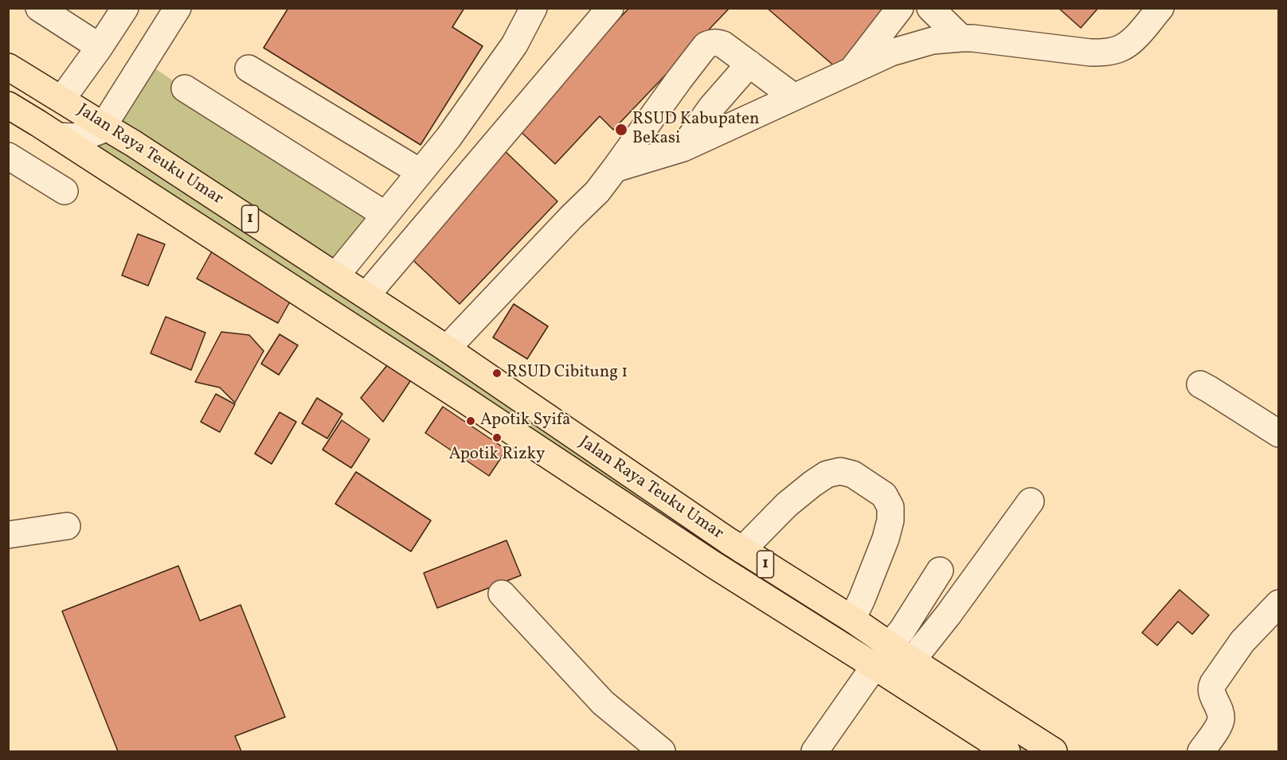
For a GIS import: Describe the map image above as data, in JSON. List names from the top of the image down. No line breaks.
{"streets":{"highway":["Jalan Raya Teuku Umar","1"]},"places":["RSUD Kabupaten Bekasi","RSUD Cibitung 1","Apotik Syifa","Apotik Rizky"]}
